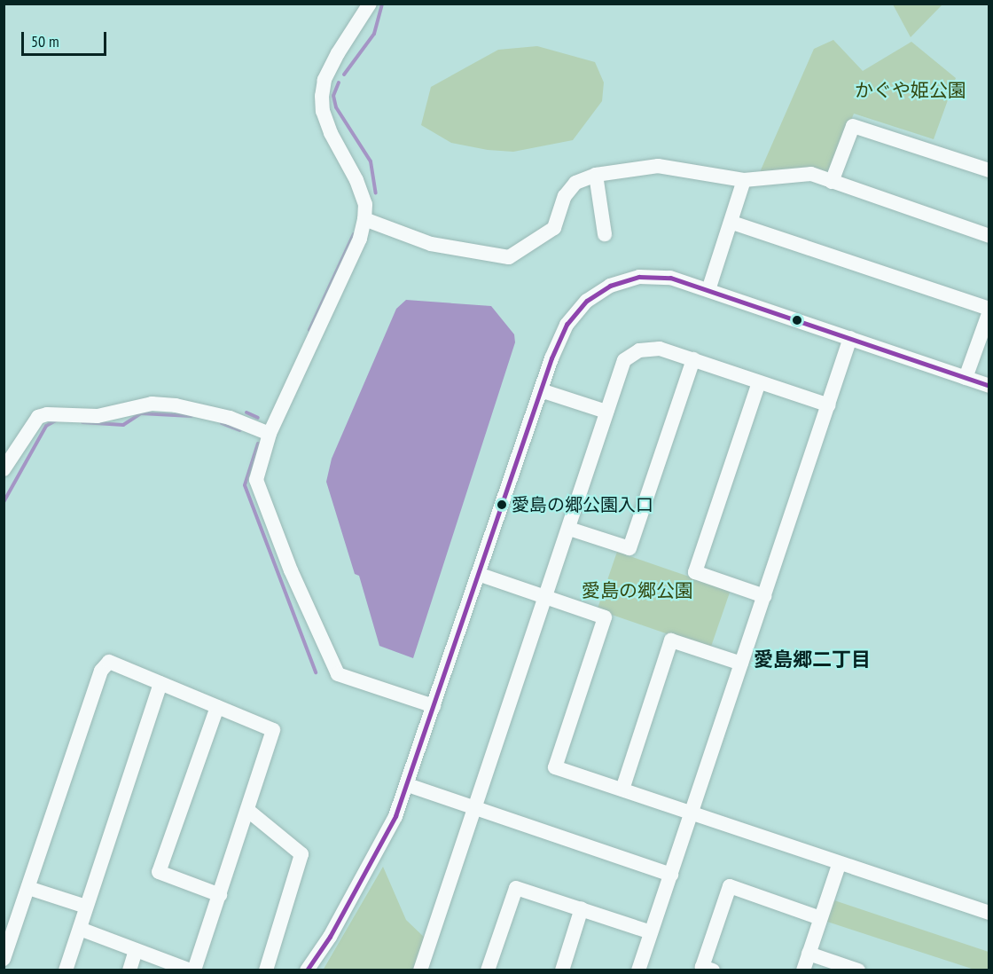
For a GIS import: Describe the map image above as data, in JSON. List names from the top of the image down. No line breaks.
{"districts":["愛島郷二丁目"],"parks":["かぐや姫公園","愛島の郷公園"],"places":["愛島の郷公園入口"],"scale_bar":"50 m"}
